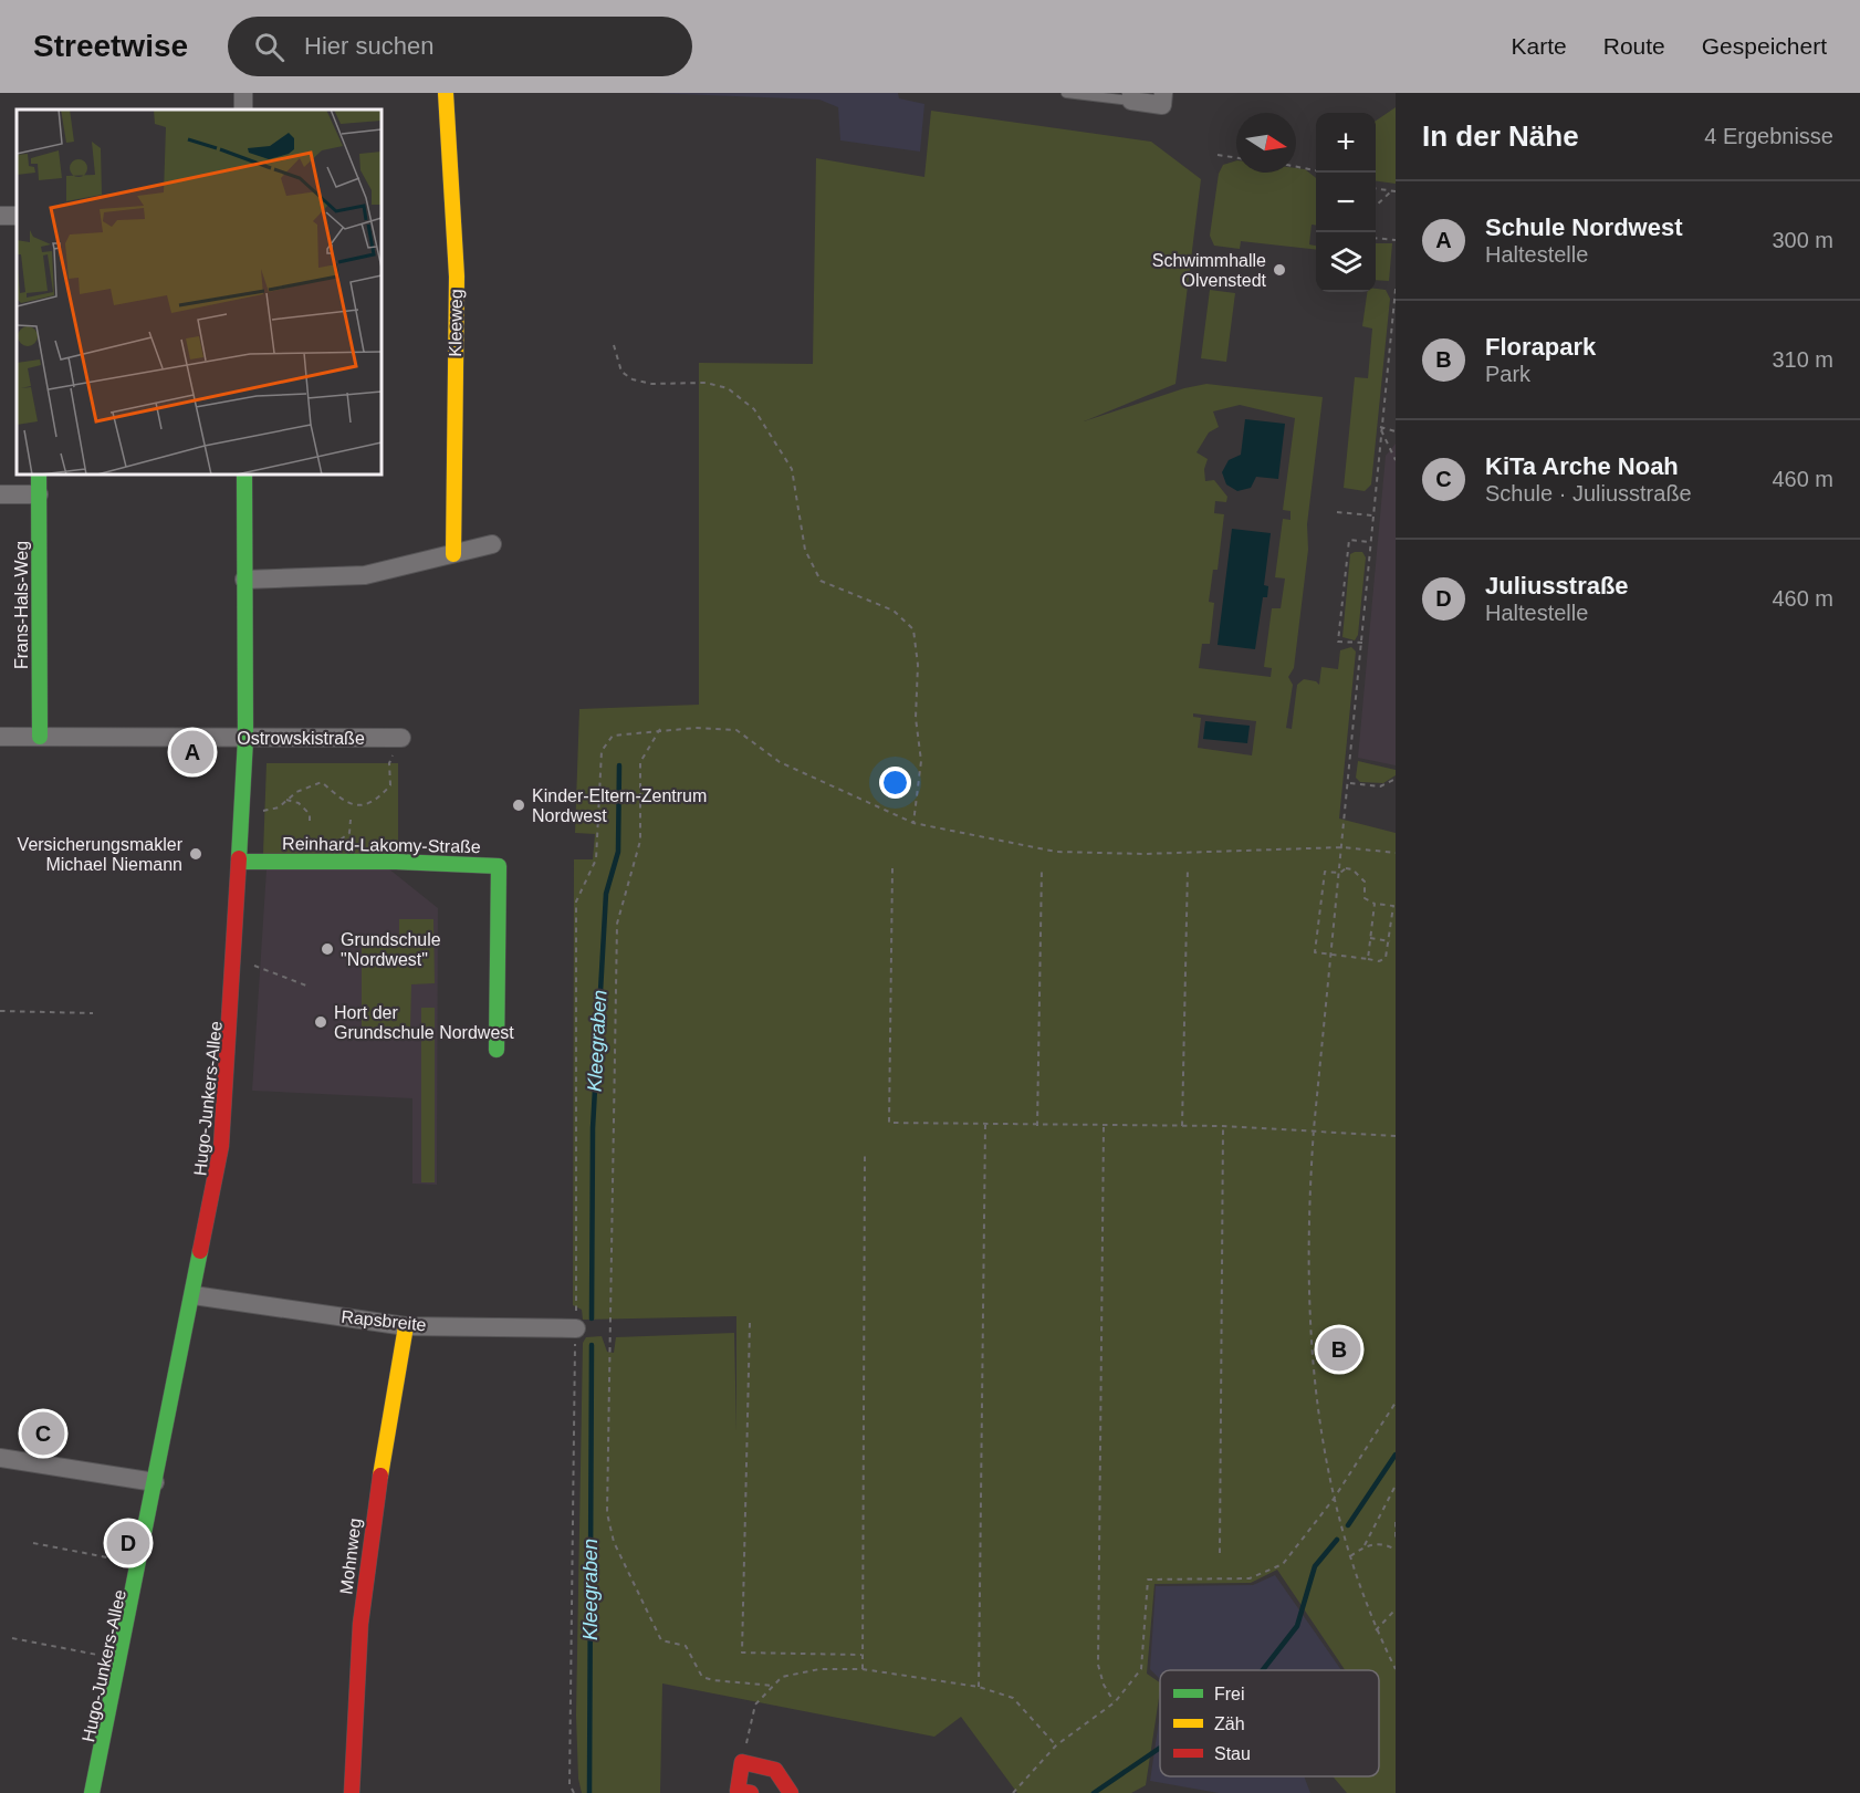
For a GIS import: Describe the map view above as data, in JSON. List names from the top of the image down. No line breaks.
{"streets":{"street":["Kleeweg","Frans-Hals-Weg","Ostrowskistraße","Reinhard-Lakomy-Straße","Hugo-Junkers-Allee","Rapsbreite","Mohnweg"]},"crossings":[["Frans-Hals-Weg","Ostrowskistraße"],["Ostrowskistraße","Hugo-Junkers-Allee"],["Reinhard-Lakomy-Straße","Hugo-Junkers-Allee"],["Hugo-Junkers-Allee","Rapsbreite"],["Rapsbreite","Mohnweg"]],"water":["Kleegraben"],"places":["Schwimmhalle Olvenstedt","Kinder-Eltern-Zentrum Nordwest","Versicherungsmakler Michael Niemann","Grundschule \"Nordwest\"","Hort der Grundschule Nordwest"],"legend":["Frei","Zäh","Stau"],"north":"right","page":{"header":"Streetwise","search":"Hier suchen","nav":["Karte","Route","Gespeichert"],"heading":["In der Nähe","4 Ergebnisse"],"map_buttons":["+","−"],"list":[{"mark":"A","name":"Schule Nordwest","note":"Haltestelle","value":"300 m"},{"mark":"B","name":"Florapark","note":"Park","value":"310 m"},{"mark":"C","name":"KiTa Arche Noah","note":"Schule · Juliusstraße","value":"460 m"},{"mark":"D","name":"Juliusstraße","note":"Haltestelle","value":"460 m"}],"pins":["A","B","C","D"]}}
